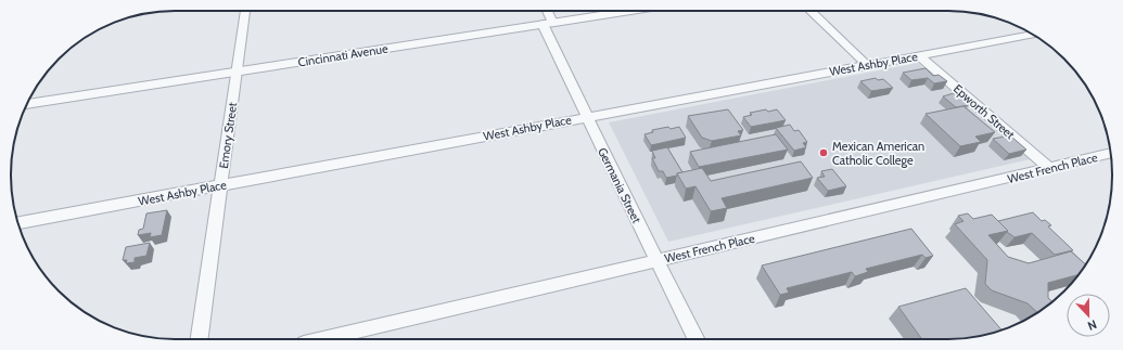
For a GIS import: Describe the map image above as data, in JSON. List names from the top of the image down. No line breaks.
{"streets":{"street":["Cincinnati Avenue","West Ashby Place","Epworth Street","Emory Street","West French Place","Germania Street"]},"crossings":[["Cincinnati Avenue","Emory Street"],["Cincinnati Avenue","Germania Street"],["West Ashby Place","Epworth Street"],["West Ashby Place","Emory Street"],["West Ashby Place","Germania Street"],["Epworth Street","West French Place"],["West French Place","Germania Street"]],"places":["Mexican American Catholic College"],"north":"bottom"}
